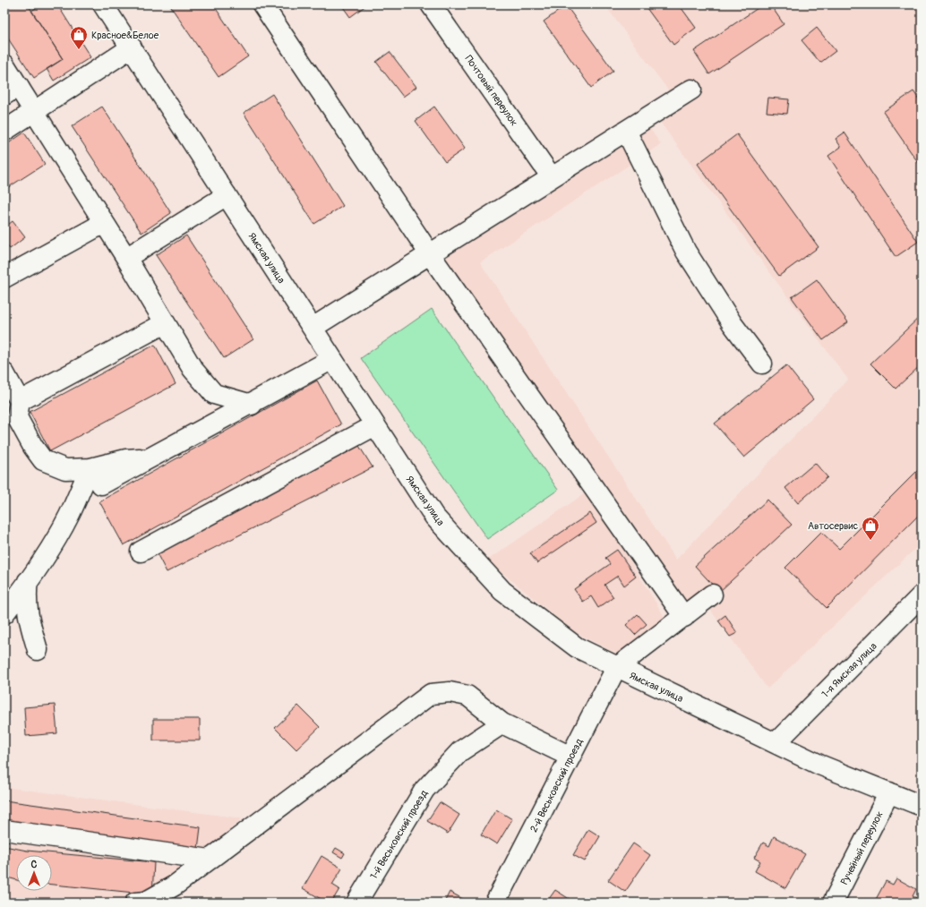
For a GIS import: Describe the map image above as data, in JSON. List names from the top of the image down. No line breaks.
{"streets":{"street":["Почтовый переулок","Ямская улица","1-я Ямская улица","2-й Веськовский проезд","1-й Веськовский проезд","Ручейный переулок"]},"crossings":[["Ямская улица","1-я Ямская улица"],["Ямская улица","2-й Веськовский проезд"],["Ямская улица","Ручейный переулок"]],"places":{"shop":["Красное&Белое","Автосервис"]},"north":"top"}
